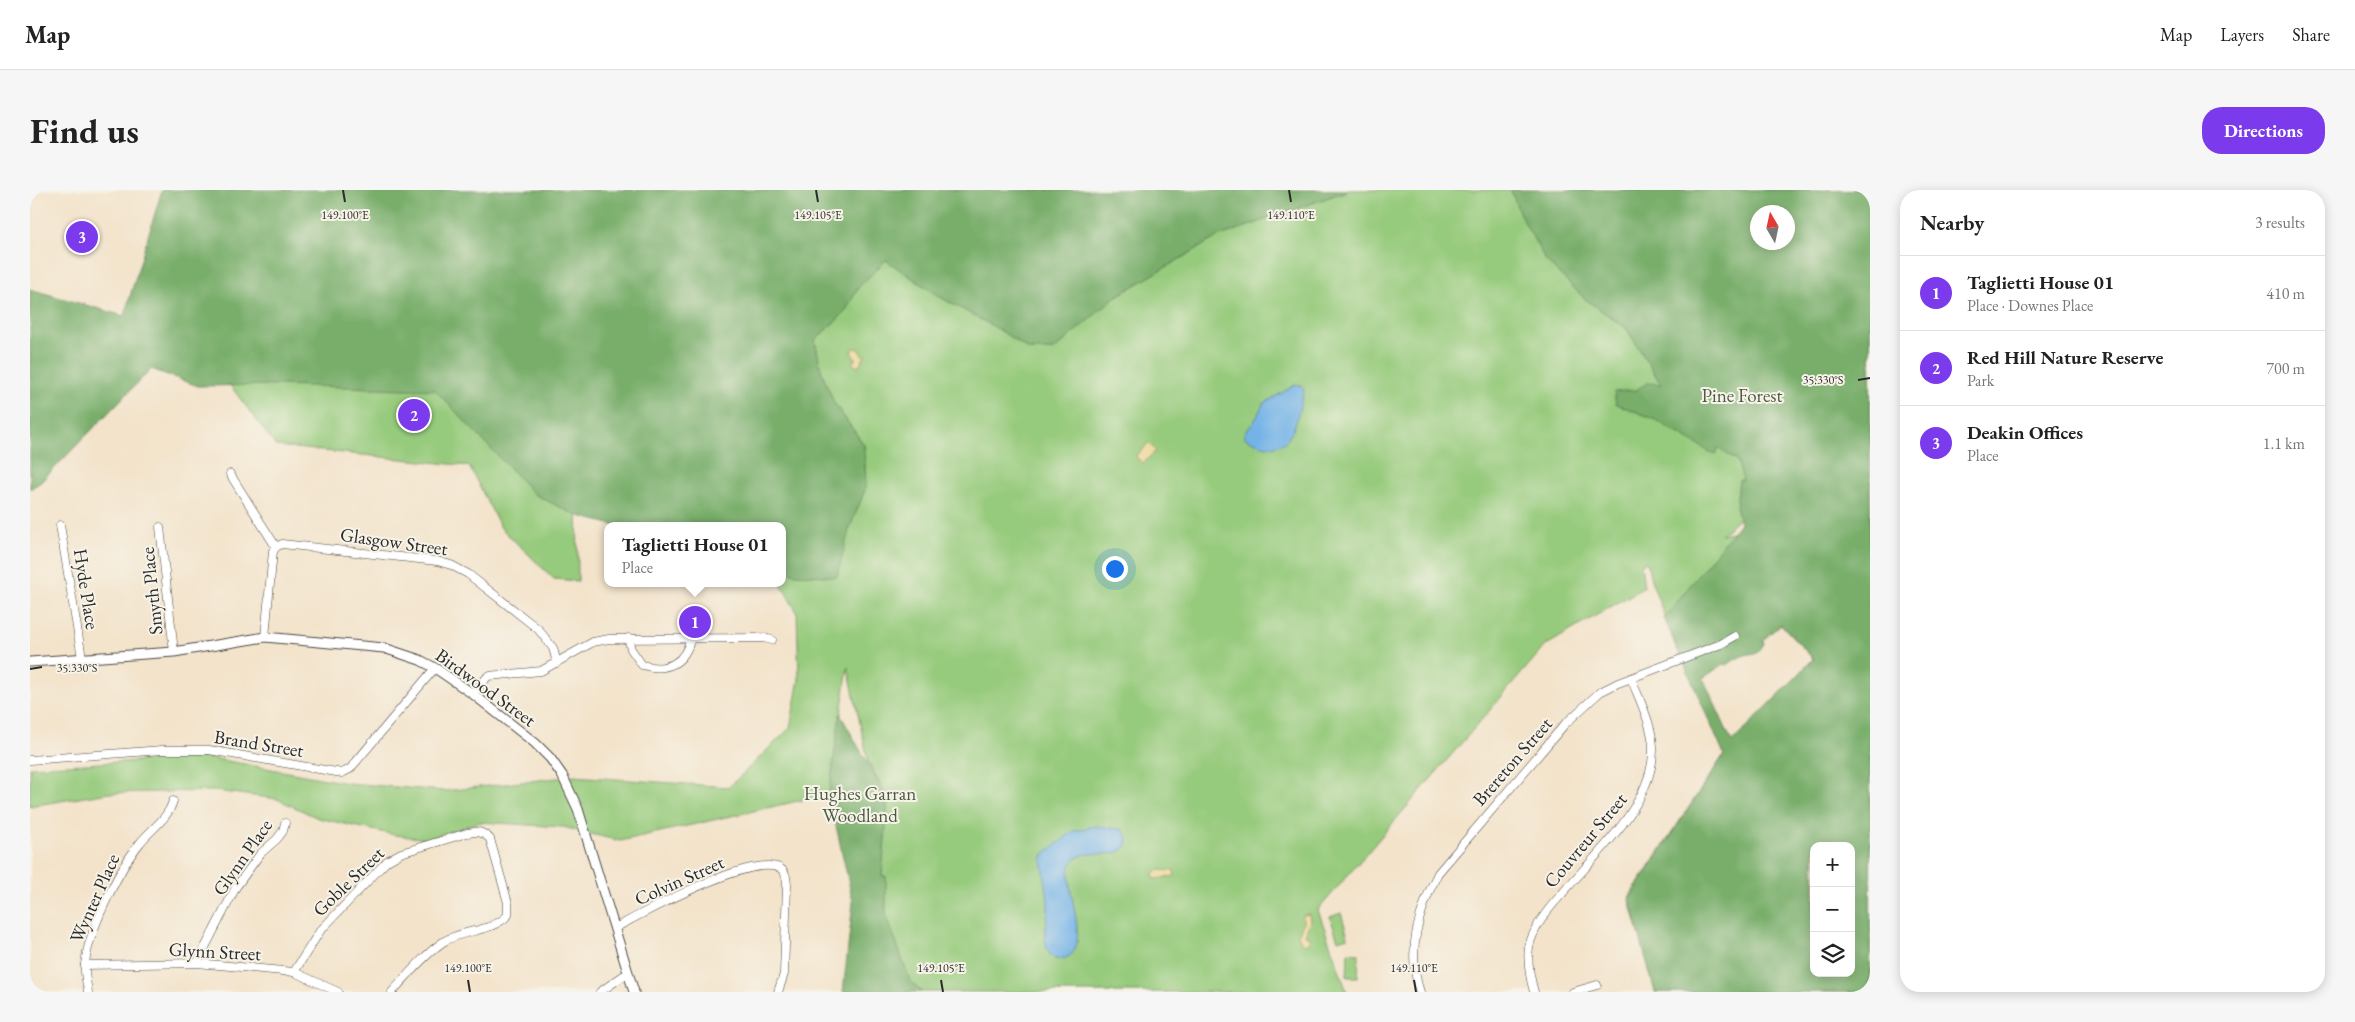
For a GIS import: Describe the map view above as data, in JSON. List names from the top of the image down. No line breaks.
{"streets":{"street":["Glasgow Street","Hyde Place","Smyth Place","Birdwood Street","Brand Street","Brereton Street","Couvreur Street","Glynn Place","Colvin Street","Goble Street","Wynter Place","Glynn Street"]},"crossings":[["Hyde Place","Birdwood Street"],["Smyth Place","Birdwood Street"],["Birdwood Street","Brand Street"],["Birdwood Street","Colvin Street"],["Brereton Street","Couvreur Street"],["Glynn Place","Glynn Street"],["Goble Street","Glynn Street"],["Wynter Place","Glynn Street"]],"parks":["Pine Forest","Hughes Garran Woodland"],"north":"top","page":{"header":"Map","nav":["Map","Layers","Share"],"buttons":"Directions","title":"Find us","heading":["Nearby","3 results"],"pins":["3","2","1"],"list":[{"mark":"1","name":"Taglietti House 01","note":"Place · Downes Place","value":"410 m"},{"mark":"2","name":"Red Hill Nature Reserve","note":"Park","value":"700 m"},{"mark":"3","name":"Deakin Offices","note":"Place","value":"1.1 km"}],"popup":["Taglietti House 01","Place"],"map_buttons":["+","−"]},"coordinates":["149.100°E","149.105°E","149.110°E","35.330°S"]}
